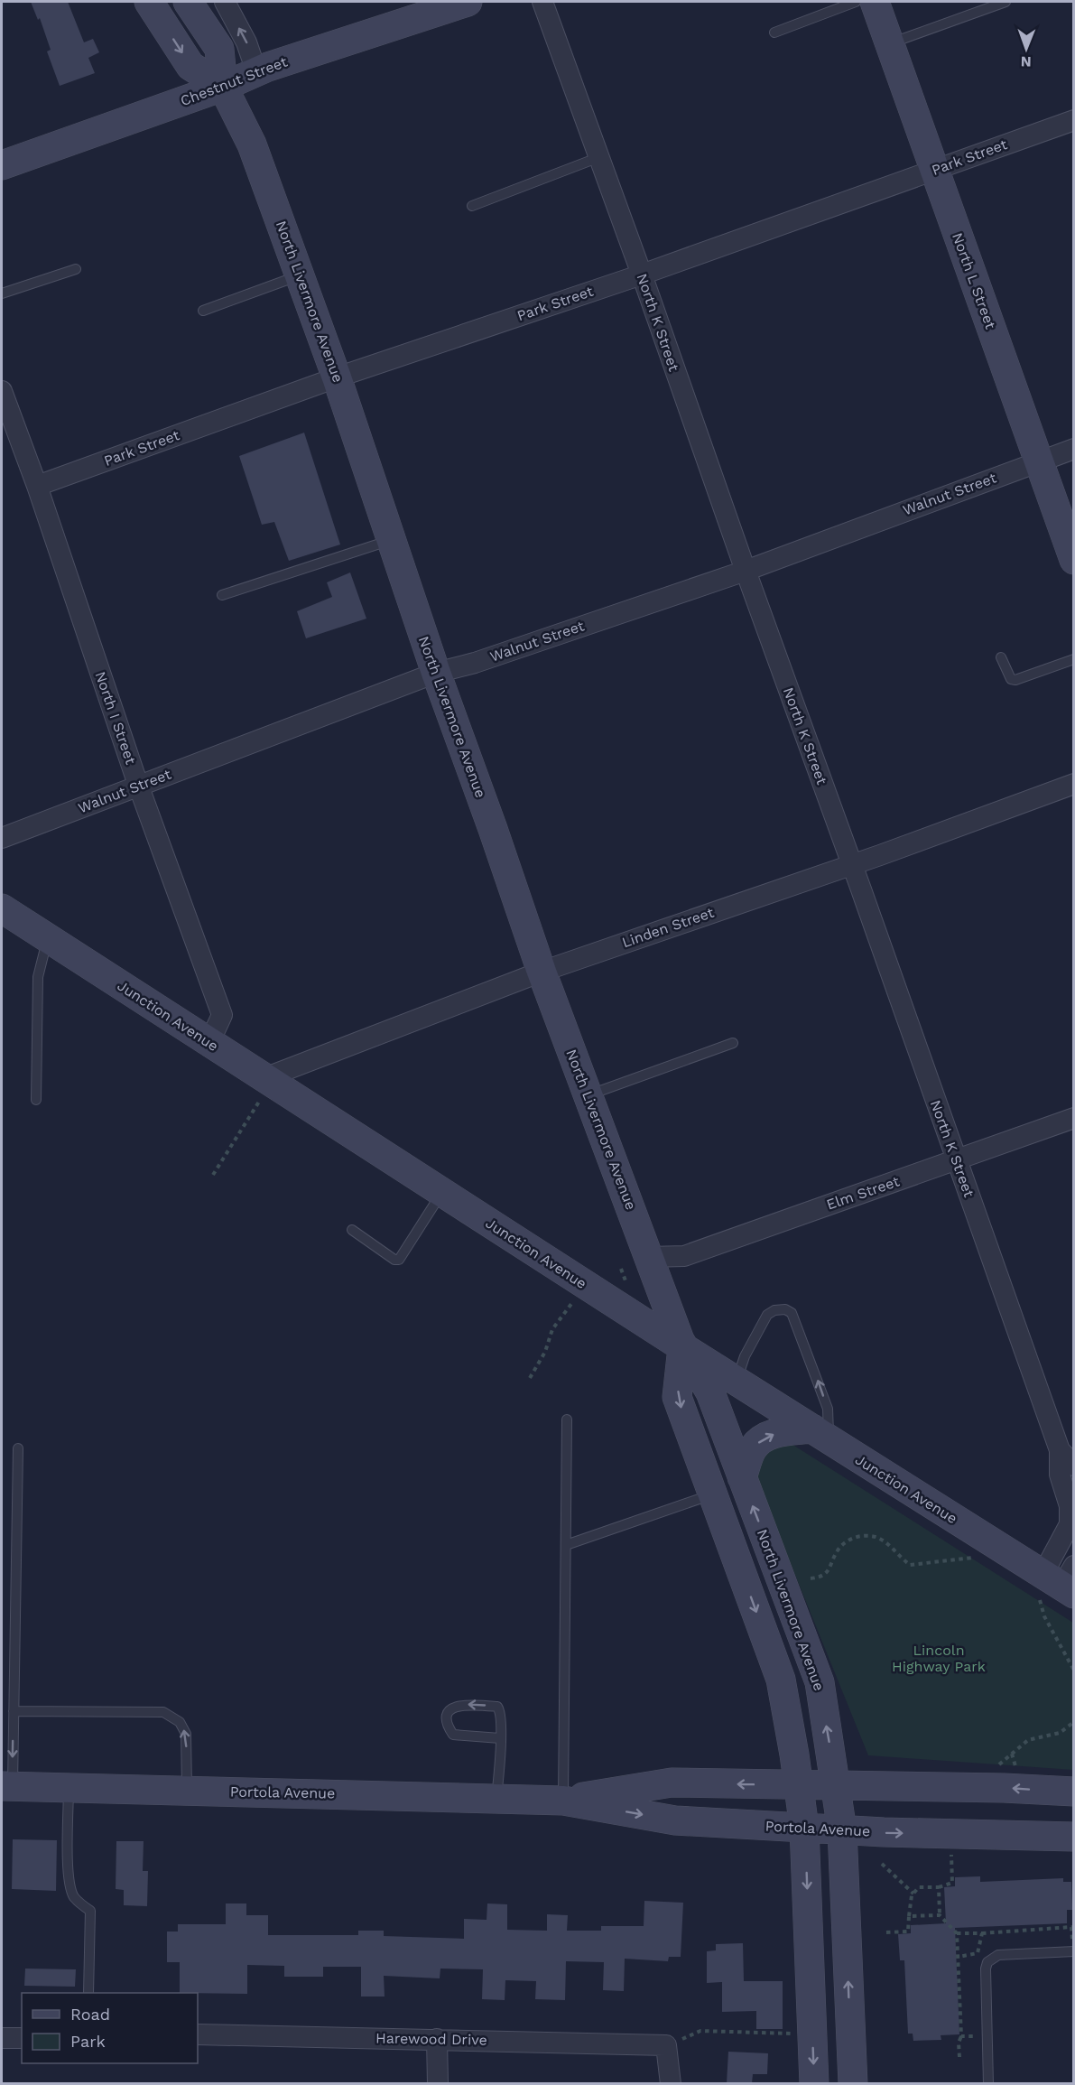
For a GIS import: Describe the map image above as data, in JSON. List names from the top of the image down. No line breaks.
{"streets":{"main road":["Chestnut Street","North L Street","North Livermore Avenue","Junction Avenue","Portola Avenue"],"street":["Park Street","North K Street","Walnut Street","North I Street","Linden Street","Elm Street","Harewood Drive"]},"crossings":[["Chestnut Street","North Livermore Avenue"],["Park Street","North L Street"],["Park Street","North Livermore Avenue"],["Park Street","North K Street"],["Park Street","North I Street"],["North L Street","Walnut Street"],["North Livermore Avenue","Walnut Street"],["North Livermore Avenue","Linden Street"],["North Livermore Avenue","Junction Avenue"],["North Livermore Avenue","Elm Street"],["North Livermore Avenue","Portola Avenue"],["North K Street","Walnut Street"],["North K Street","Linden Street"],["North K Street","Elm Street"],["Walnut Street","North I Street"],["North I Street","Junction Avenue"],["Linden Street","Junction Avenue"]],"parks":["Lincoln Highway Park"],"legend":["Road","Park"],"north":"bottom"}
